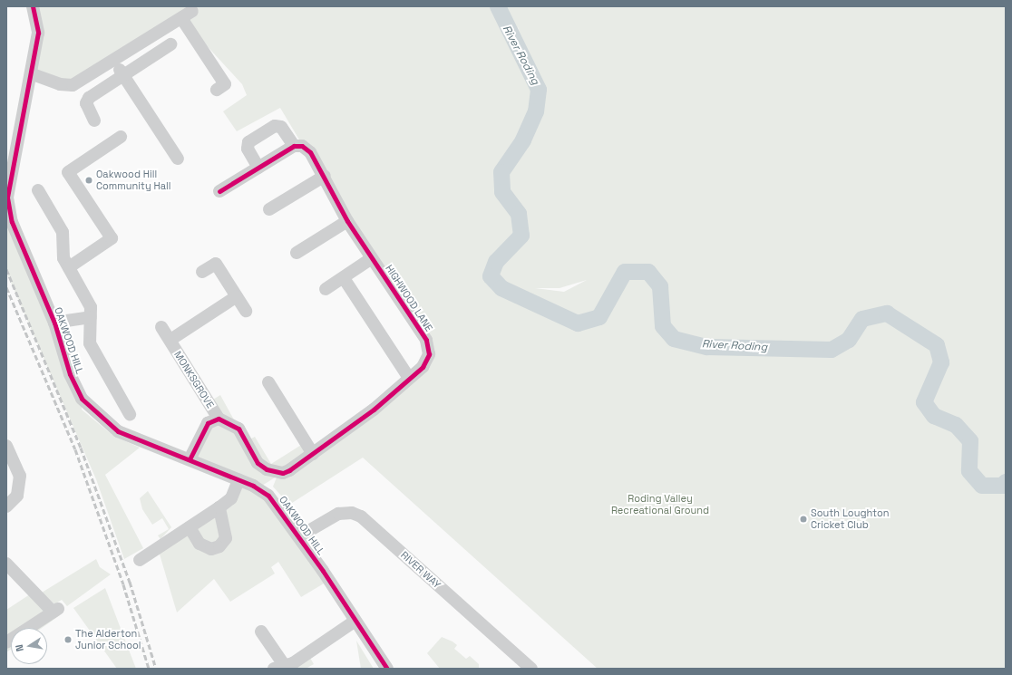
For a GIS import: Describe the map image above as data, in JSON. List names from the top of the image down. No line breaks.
{"streets":{"street":["HIGHWOOD LANE","OAKWOOD HILL","MONKSGROVE","RIVER WAY"]},"crossings":[["HIGHWOOD LANE","MONKSGROVE"],["OAKWOOD HILL","RIVER WAY"]],"water":["River Roding"],"parks":["Roding Valley Recreational Ground"],"places":["Oakwood Hill Community Hall","South Loughton Cricket Club","The Alderton Junior School"],"north":"left"}
